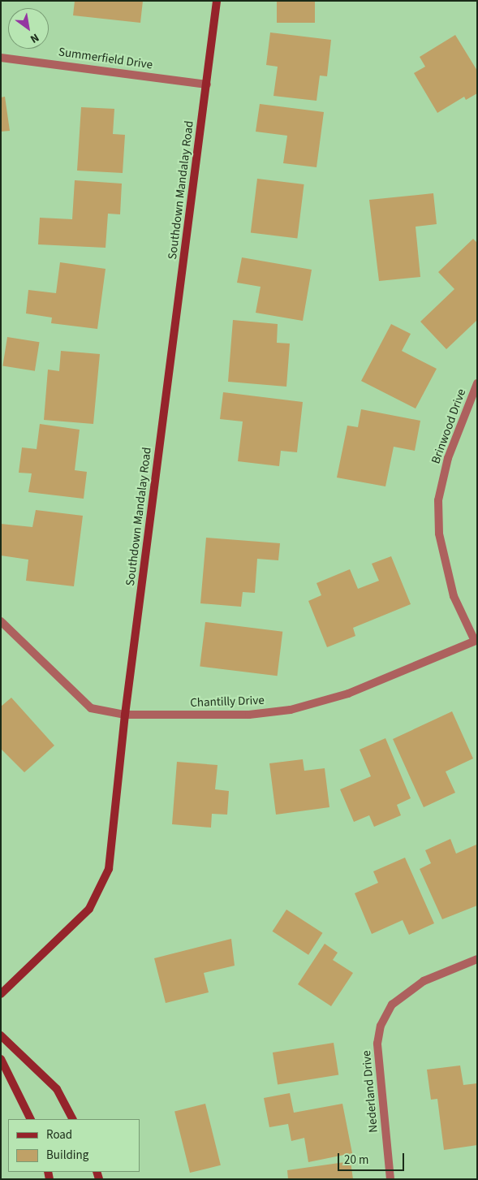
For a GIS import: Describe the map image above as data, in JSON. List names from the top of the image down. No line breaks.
{"streets":{"street":["Summerfield Drive","Southdown Mandalay Road","Brinwood Drive","Chantilly Drive","Nederland Drive"]},"crossings":[["Summerfield Drive","Southdown Mandalay Road"],["Southdown Mandalay Road","Chantilly Drive"],["Brinwood Drive","Chantilly Drive"]],"legend":["Road","Building"],"scale_bar":"20 m","north":"bottom right"}
